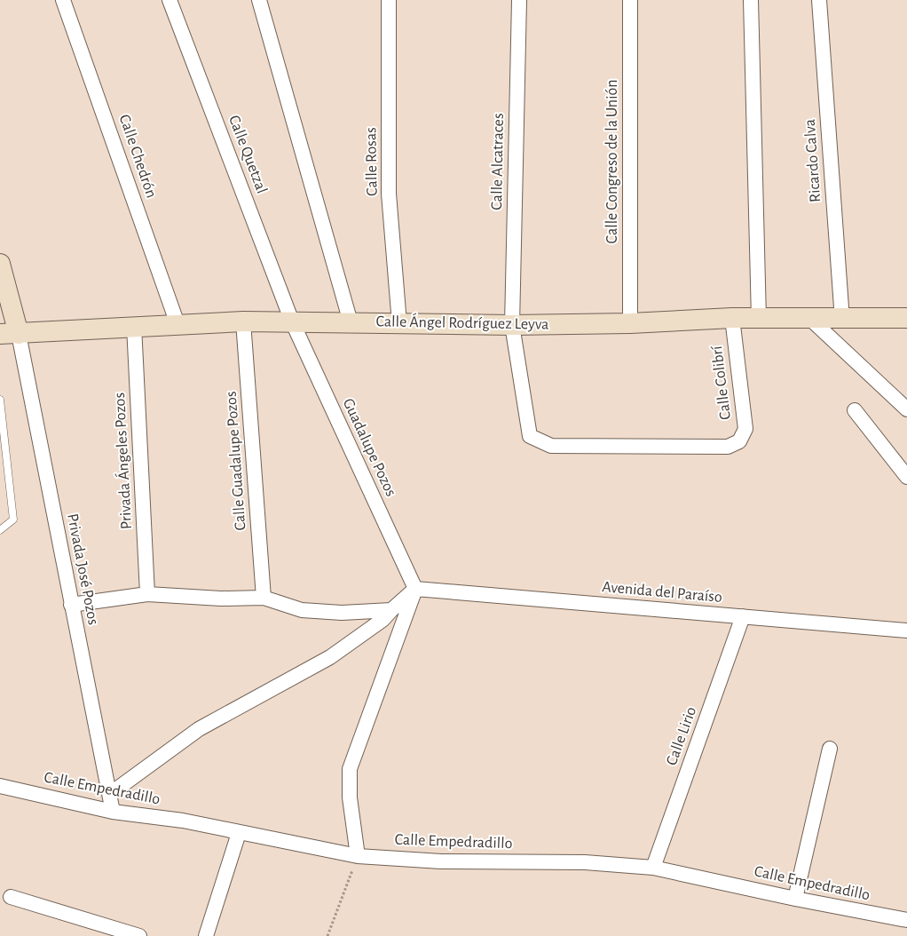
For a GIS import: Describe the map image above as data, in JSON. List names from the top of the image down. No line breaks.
{"streets":{"street":["Calle Quetzal","Calle Chedrón","Ricardo Calva","Calle Rosas","Calle Alcatraces","Calle Congreso de la Unión","Calle Ángel Rodríguez Leyva","Calle Colibrí","Guadalupe Pozos","Privada Ángeles Pozos","Calle Guadalupe Pozos","Privada José Pozos","Avenida del Paraíso","Calle Lirio","Calle Empedradillo"]},"crossings":[["Calle Quetzal","Calle Ángel Rodríguez Leyva"],["Calle Quetzal","Guadalupe Pozos"],["Calle Chedrón","Calle Ángel Rodríguez Leyva"],["Ricardo Calva","Calle Ángel Rodríguez Leyva"],["Calle Rosas","Calle Ángel Rodríguez Leyva"],["Calle Alcatraces","Calle Ángel Rodríguez Leyva"],["Calle Alcatraces","Calle Colibrí"],["Calle Congreso de la Unión","Calle Ángel Rodríguez Leyva"],["Calle Ángel Rodríguez Leyva","Calle Colibrí"],["Calle Ángel Rodríguez Leyva","Guadalupe Pozos"],["Calle Ángel Rodríguez Leyva","Privada Ángeles Pozos"],["Calle Ángel Rodríguez Leyva","Calle Guadalupe Pozos"],["Calle Ángel Rodríguez Leyva","Privada José Pozos"],["Guadalupe Pozos","Avenida del Paraíso"],["Privada José Pozos","Calle Empedradillo"],["Avenida del Paraíso","Calle Lirio"],["Calle Lirio","Calle Empedradillo"]]}
